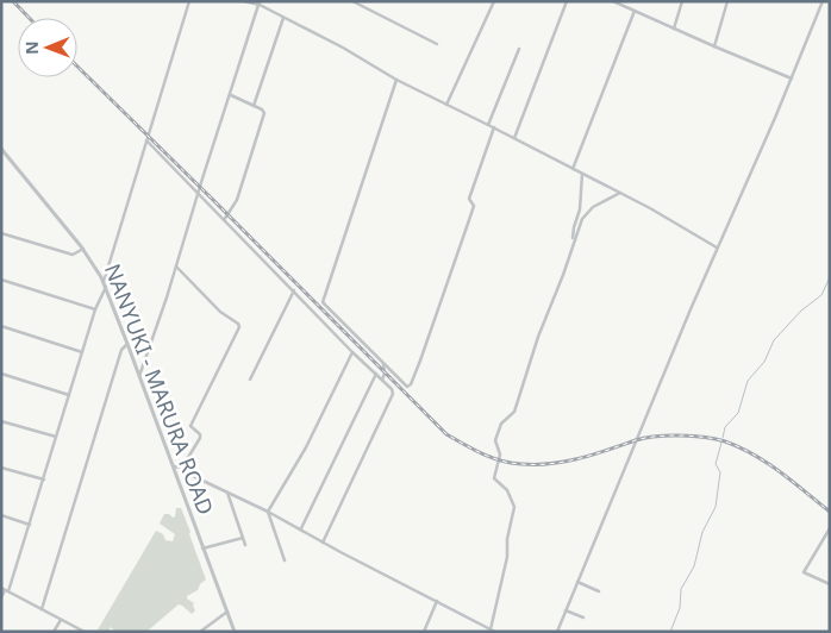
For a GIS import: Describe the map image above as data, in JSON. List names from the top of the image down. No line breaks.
{"streets":{"street":["NANYUKI - MARURA ROAD"]},"north":"left"}
